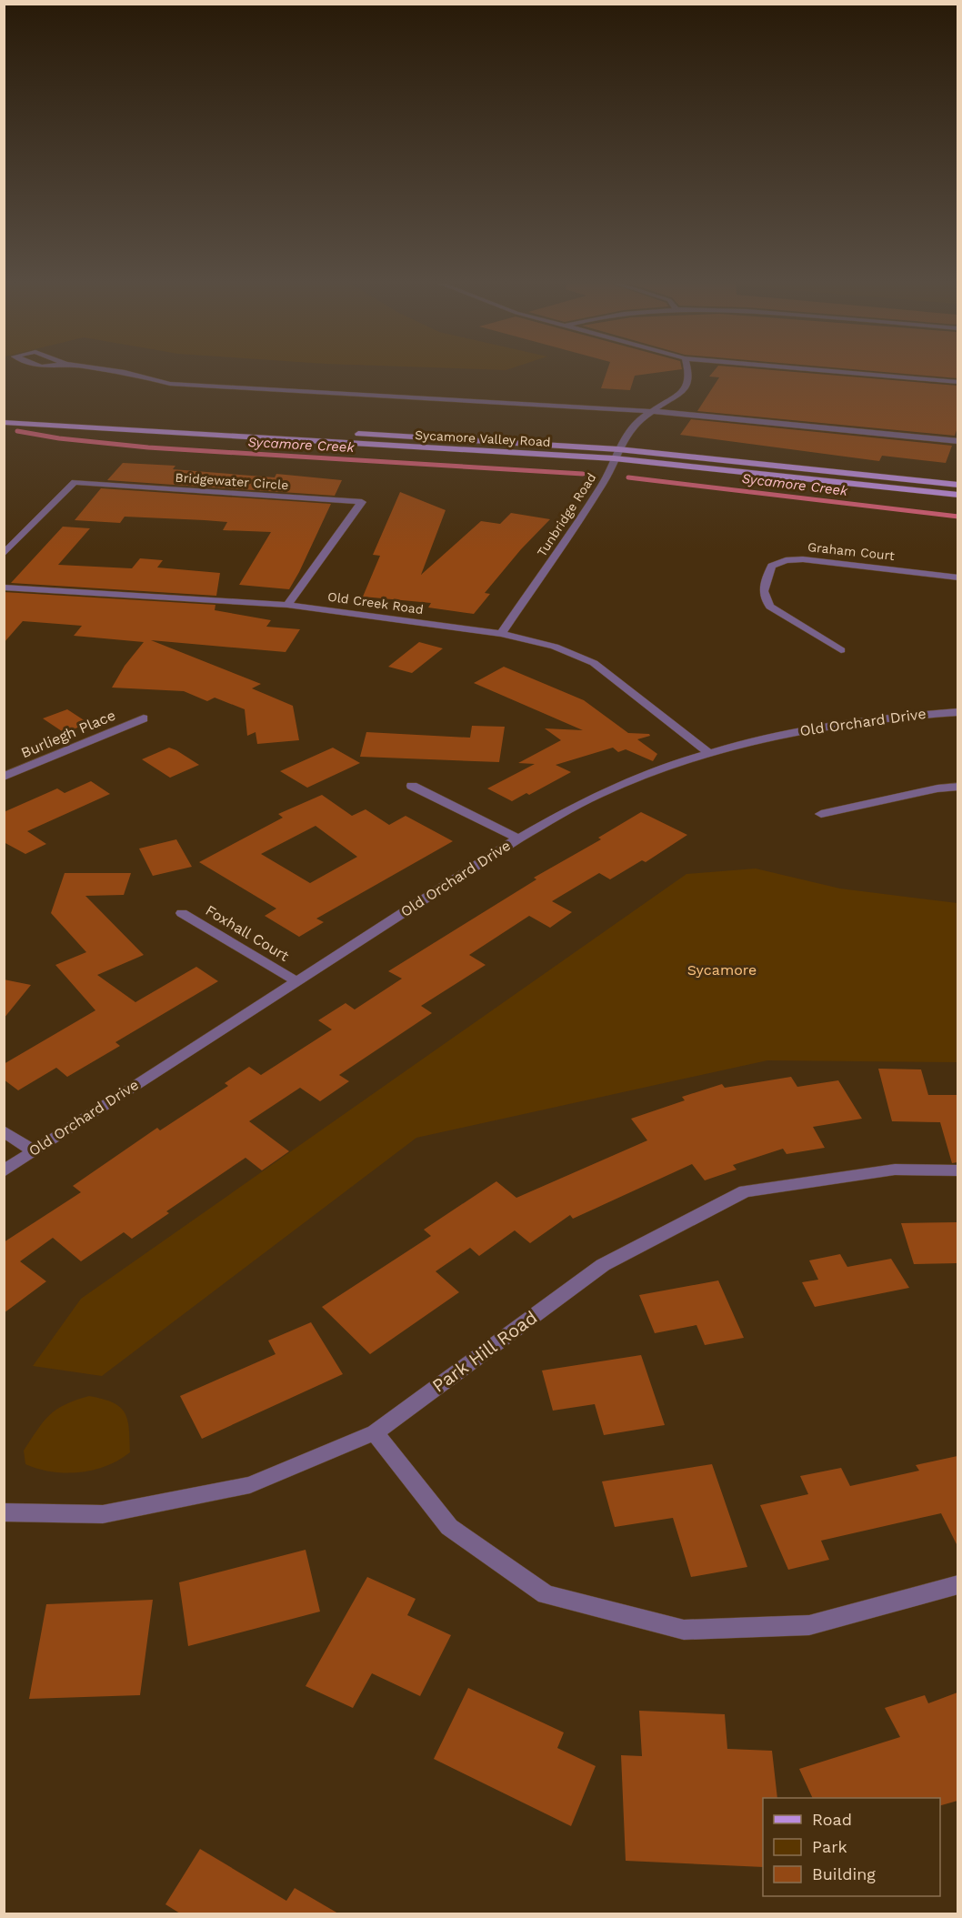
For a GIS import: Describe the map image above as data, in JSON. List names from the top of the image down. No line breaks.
{"streets":{"main road":["Sycamore Valley Road"],"street":["Bridgewater Circle","Tunbridge Road","Graham Court","Old Creek Road","Old Orchard Drive","Burliegh Place","Foxhall Court","Park Hill Road"]},"crossings":[["Sycamore Valley Road","Tunbridge Road"],["Bridgewater Circle","Old Creek Road"],["Tunbridge Road","Old Creek Road"],["Old Creek Road","Old Orchard Drive"],["Old Orchard Drive","Foxhall Court"]],"water":["Sycamore Creek"],"parks":["Sycamore"],"legend":["Road","Park","Building"]}
